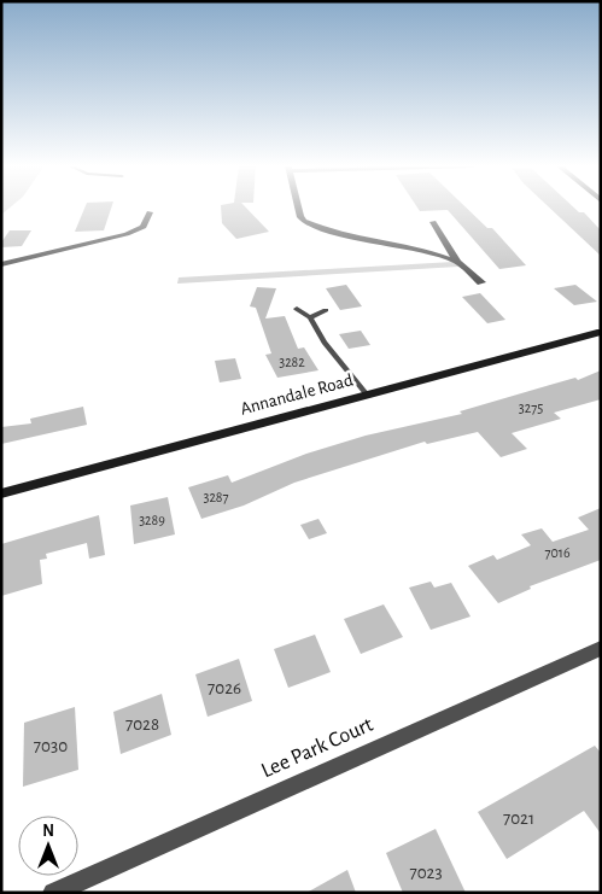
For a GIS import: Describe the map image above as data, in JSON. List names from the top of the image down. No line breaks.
{"streets":{"main road":["Annandale Road"],"street":["Lee Park Court"]},"house_numbers":["3282","3275","3287","3289","7016","7026","7028","7030","7021","7023"],"north":"top"}
